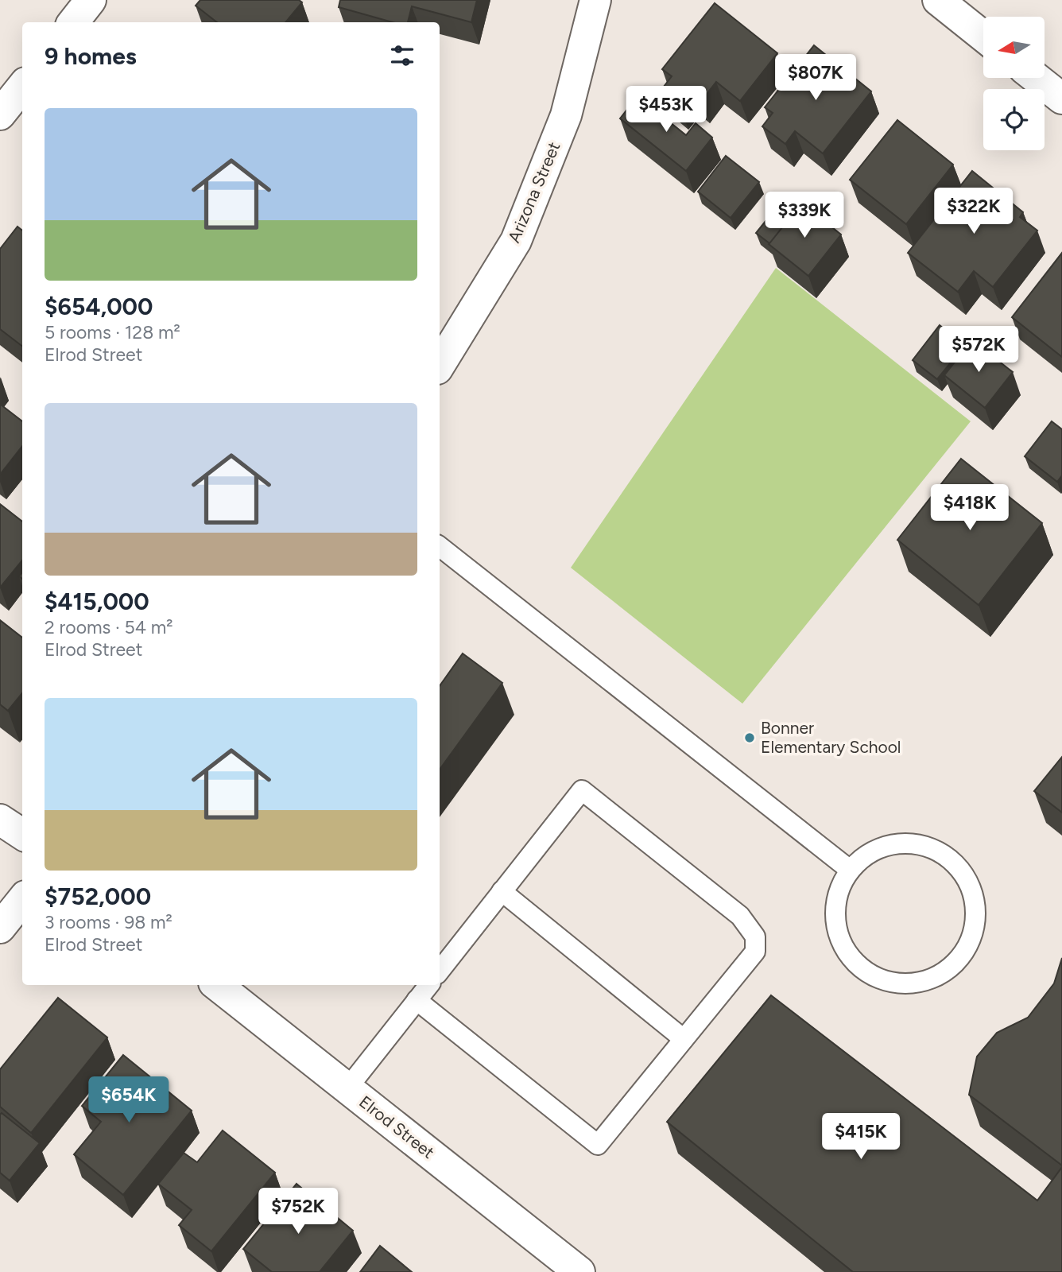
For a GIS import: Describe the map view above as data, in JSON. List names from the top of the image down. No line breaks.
{"streets":{"street":["Arizona Street","Elrod Street"]},"places":["Bonner Elementary School"],"north":"left","page":{"heading":"9 homes","price":["$807K","$453K","$322K","$339K","$572K","$418K","$654K","$415K","$752K"],"list":[{"name":"$654,000","note":"5 rooms · 128 m² · Elrod Street"},{"name":"$415,000","note":"2 rooms · 54 m² · Elrod Street"},{"name":"$752,000","note":"3 rooms · 98 m² · Elrod Street"}]}}
